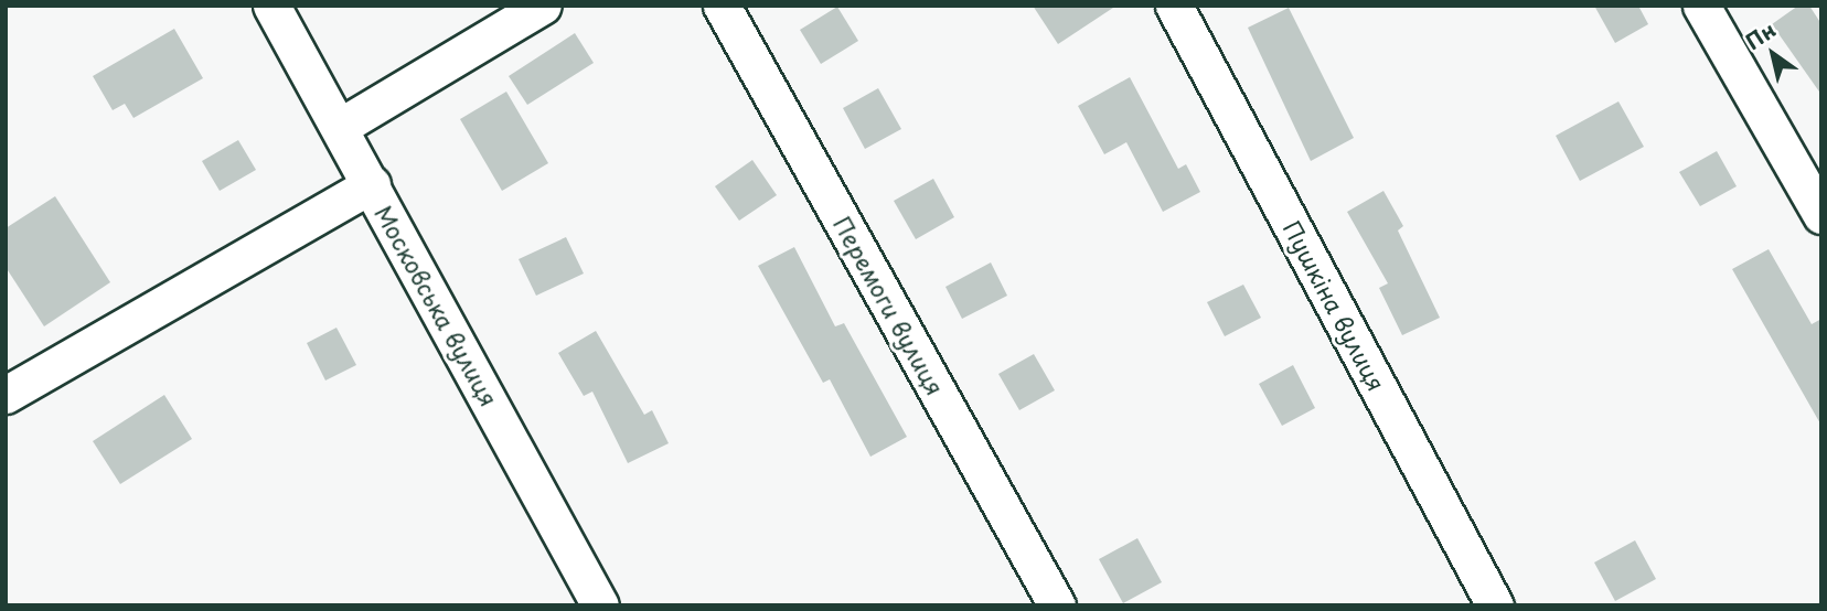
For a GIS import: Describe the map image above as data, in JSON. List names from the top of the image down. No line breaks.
{"streets":{"street":["Московська вулиця","Перемоги вулиця","Пушкіна вулиця"]},"north":"top left"}
